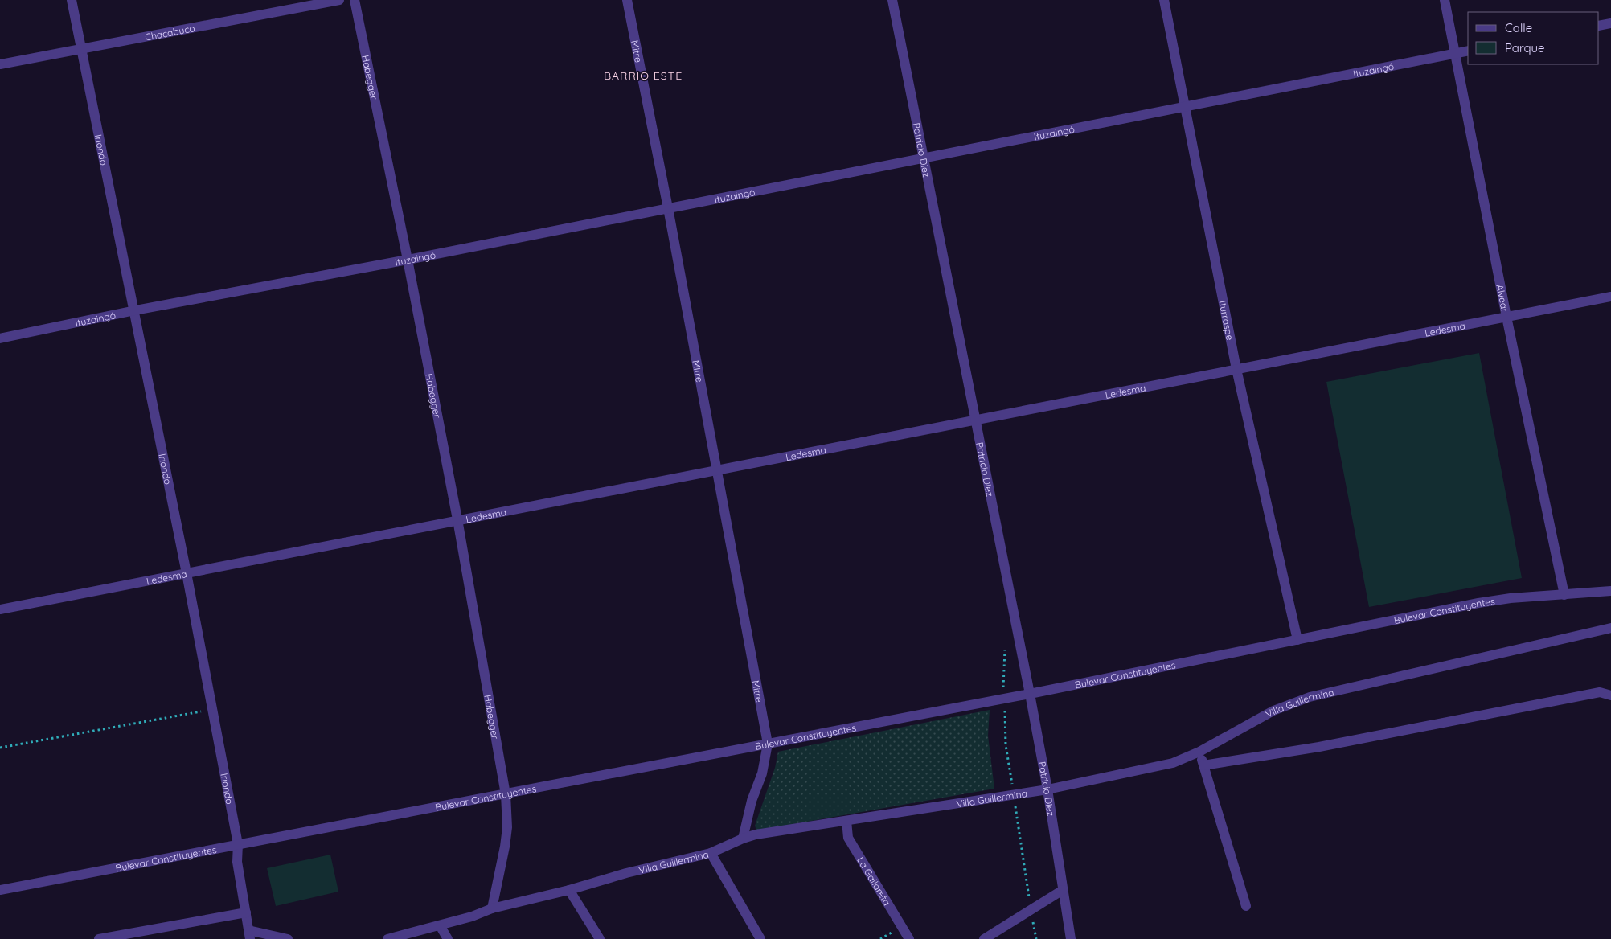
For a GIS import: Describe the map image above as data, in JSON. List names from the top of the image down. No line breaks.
{"streets":{"street":["Chacabuco","Mitre","Ituzaingó","Habegger","Iriondo","Patricio Diez","Alvear","Iturraspe","Ledesma","Bulevar Constituyentes","Villa Guillermina","La Gallareta"]},"crossings":[["Chacabuco","Iriondo"],["Mitre","Ituzaingó"],["Mitre","Ledesma"],["Mitre","Bulevar Constituyentes"],["Ituzaingó","Habegger"],["Ituzaingó","Iriondo"],["Ituzaingó","Patricio Diez"],["Ituzaingó","Alvear"],["Ituzaingó","Iturraspe"],["Habegger","Ledesma"],["Habegger","Bulevar Constituyentes"],["Habegger","Villa Guillermina"],["Iriondo","Ledesma"],["Iriondo","Bulevar Constituyentes"],["Patricio Diez","Ledesma"],["Patricio Diez","Bulevar Constituyentes"],["Patricio Diez","Villa Guillermina"],["Alvear","Ledesma"],["Alvear","Bulevar Constituyentes"],["Iturraspe","Ledesma"],["Iturraspe","Bulevar Constituyentes"],["Villa Guillermina","La Gallareta"]],"districts":["BARRIO ESTE"],"legend":["Calle","Parque"]}
